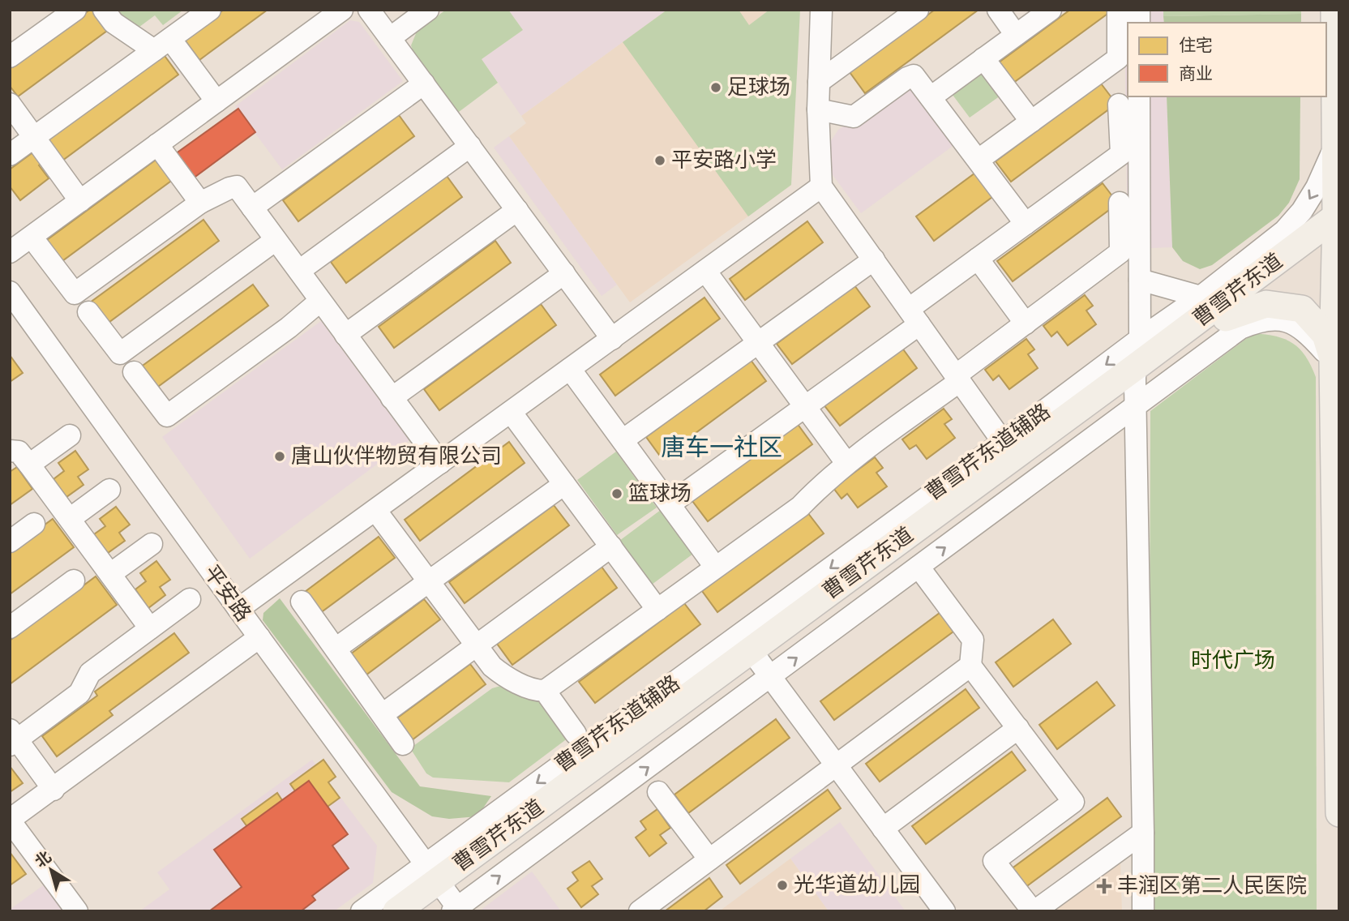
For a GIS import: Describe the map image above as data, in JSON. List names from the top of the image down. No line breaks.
{"streets":{"main road":["曹雪芹东道"],"street":["曹雪芹东道辅路","平安路"]},"crossings":[["曹雪芹东道","曹雪芹东道辅路"],["曹雪芹东道","平安路"],["曹雪芹东道辅路","平安路"]],"districts":["唐车一社区"],"parks":["时代广场"],"places":{"other":["足球场","平安路小学","唐山伙伴物贸有限公司","篮球场","光华道幼儿园"],"health":["丰润区第二人民医院"]},"legend":["住宅","商业"],"north":"top left"}
